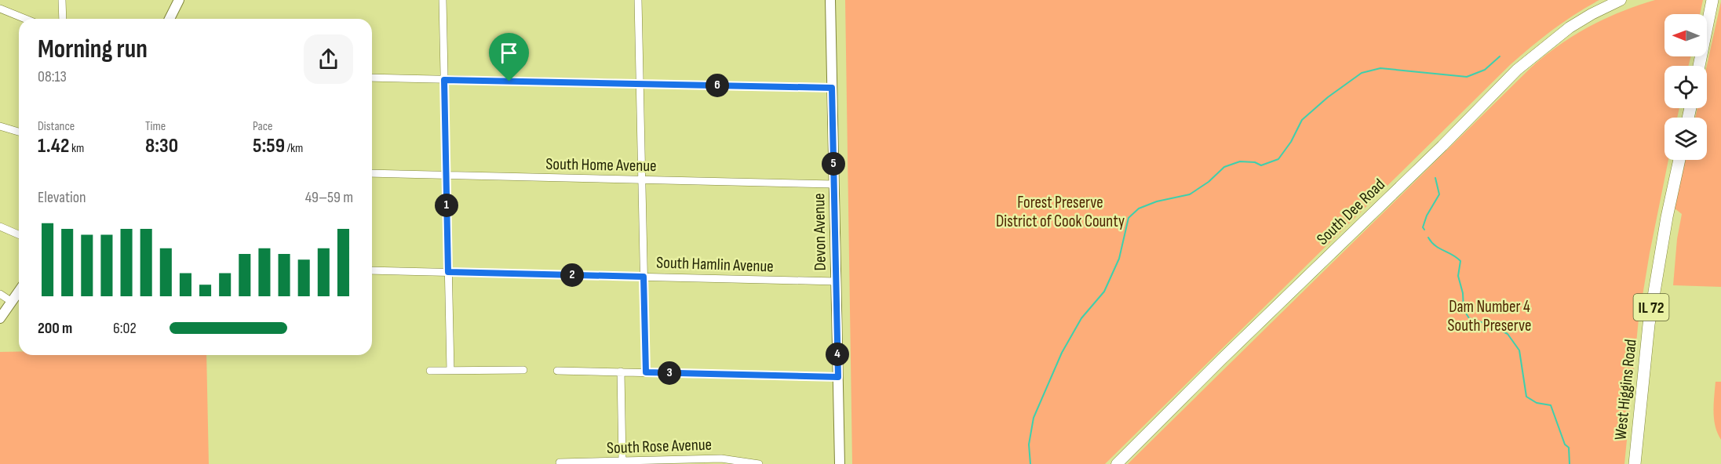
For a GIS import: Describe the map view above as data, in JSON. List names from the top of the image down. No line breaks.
{"streets":{"main road":["South Dee Road","IL 72","West Higgins Road"],"street":["South Home Avenue","Devon Avenue","South Hamlin Avenue","South Rose Avenue"]},"crossings":[["South Home Avenue","Devon Avenue"],["Devon Avenue","South Hamlin Avenue"]],"parks":["Forest Preserve District of Cook County","Dam Number 4 South Preserve"],"north":"left","page":{"heading":["Morning run","08:13"],"pins":["6","5","1","2","4","3"],"stats":[["Distance","1.42 km"],["Time","8:30"],["Pace","5:59 /km"]],"chart":["Elevation","49–59 m"],"list":[{"name":"200 m","note":"6:02"}]}}
